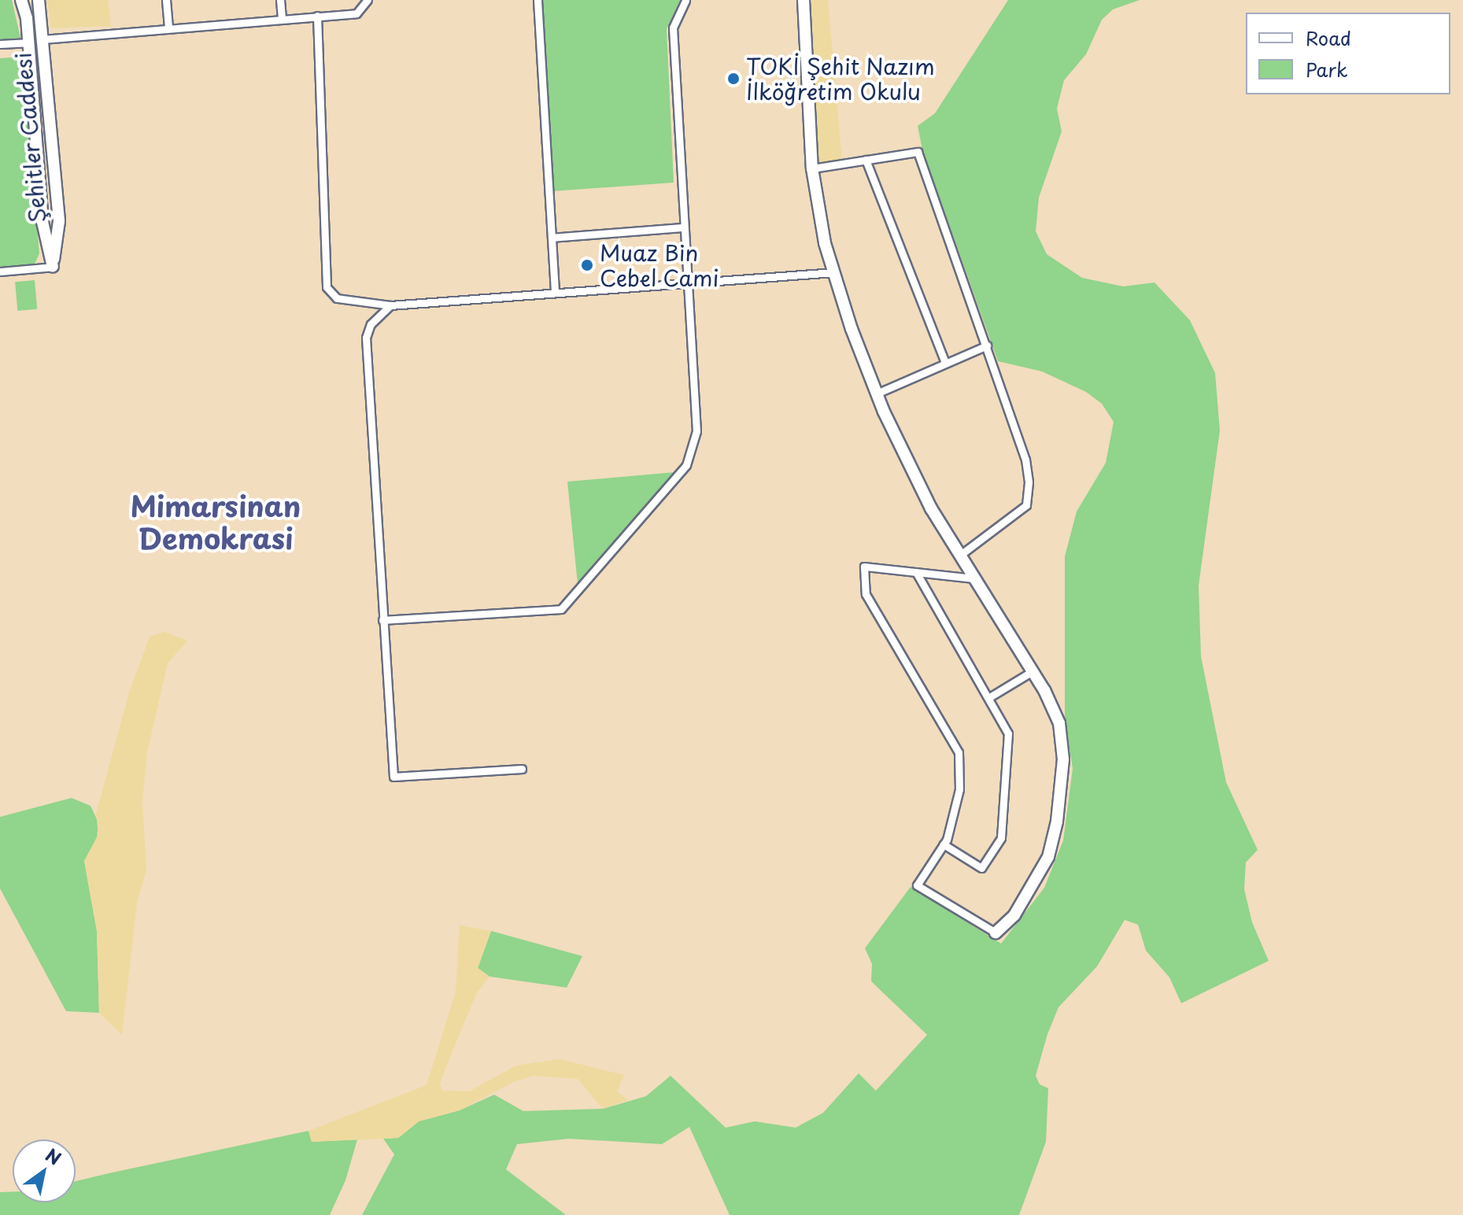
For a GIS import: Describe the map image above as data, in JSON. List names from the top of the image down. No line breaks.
{"streets":{"street":["Şehitler Caddesi"]},"districts":["Mimarsinan Demokrasi"],"places":["TOKİ Şehit Nazım İlköğretim Okulu","Muaz Bin Cebel Cami"],"legend":["Road","Park"],"north":"top right"}
